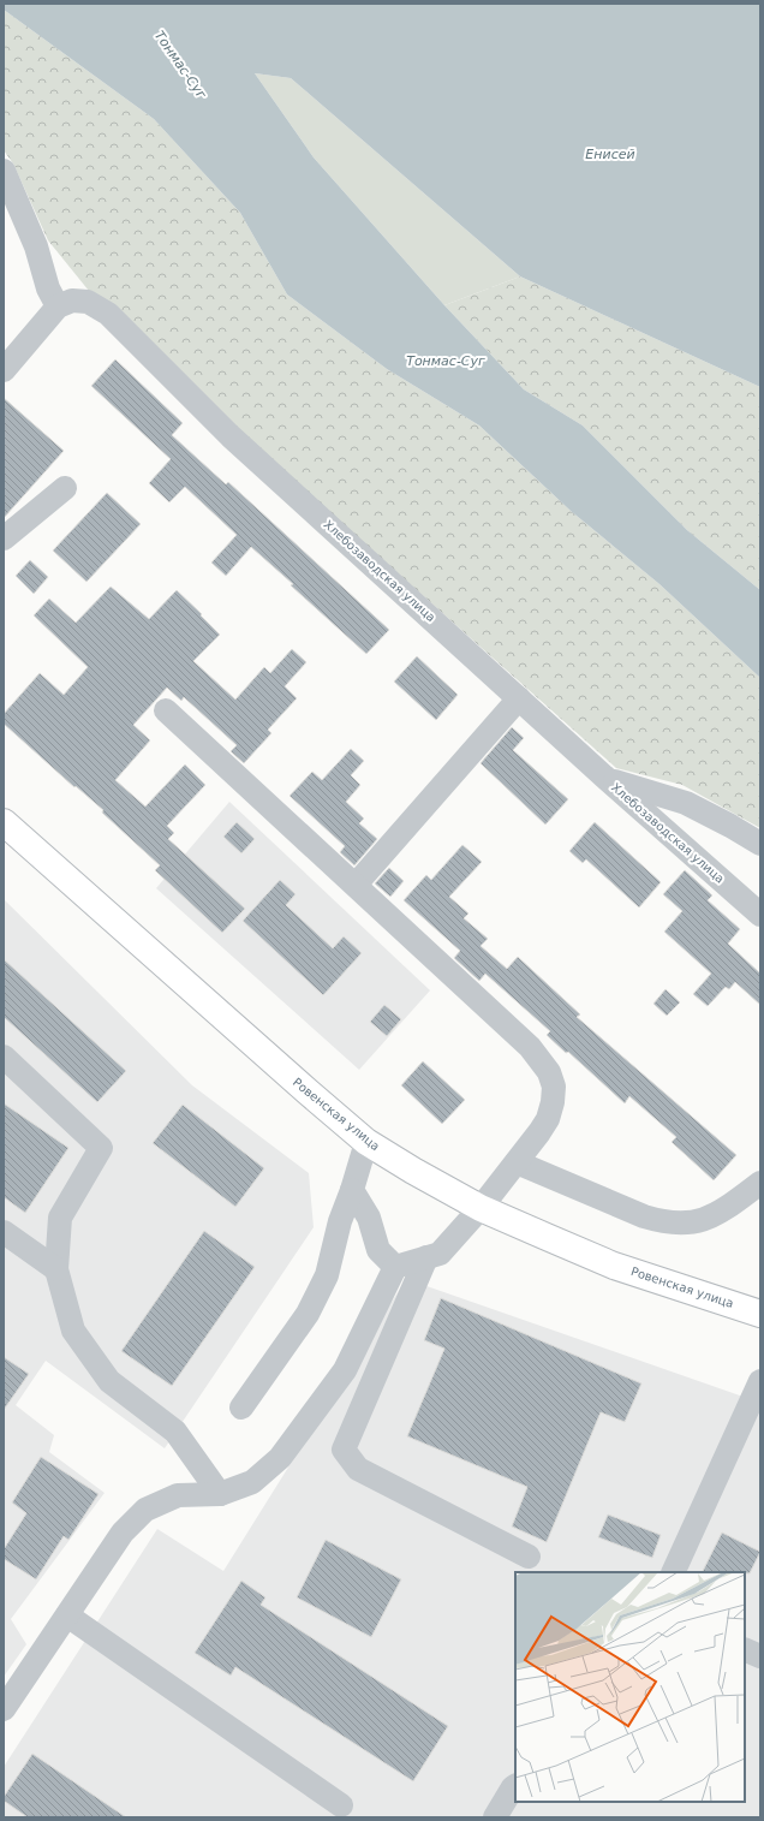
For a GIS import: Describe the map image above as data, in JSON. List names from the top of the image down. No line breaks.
{"streets":{"main road":["Ровенская улица"],"street":["Хлебозаводская улица"]},"water":["Тонмас-Суг","Енисей"]}
